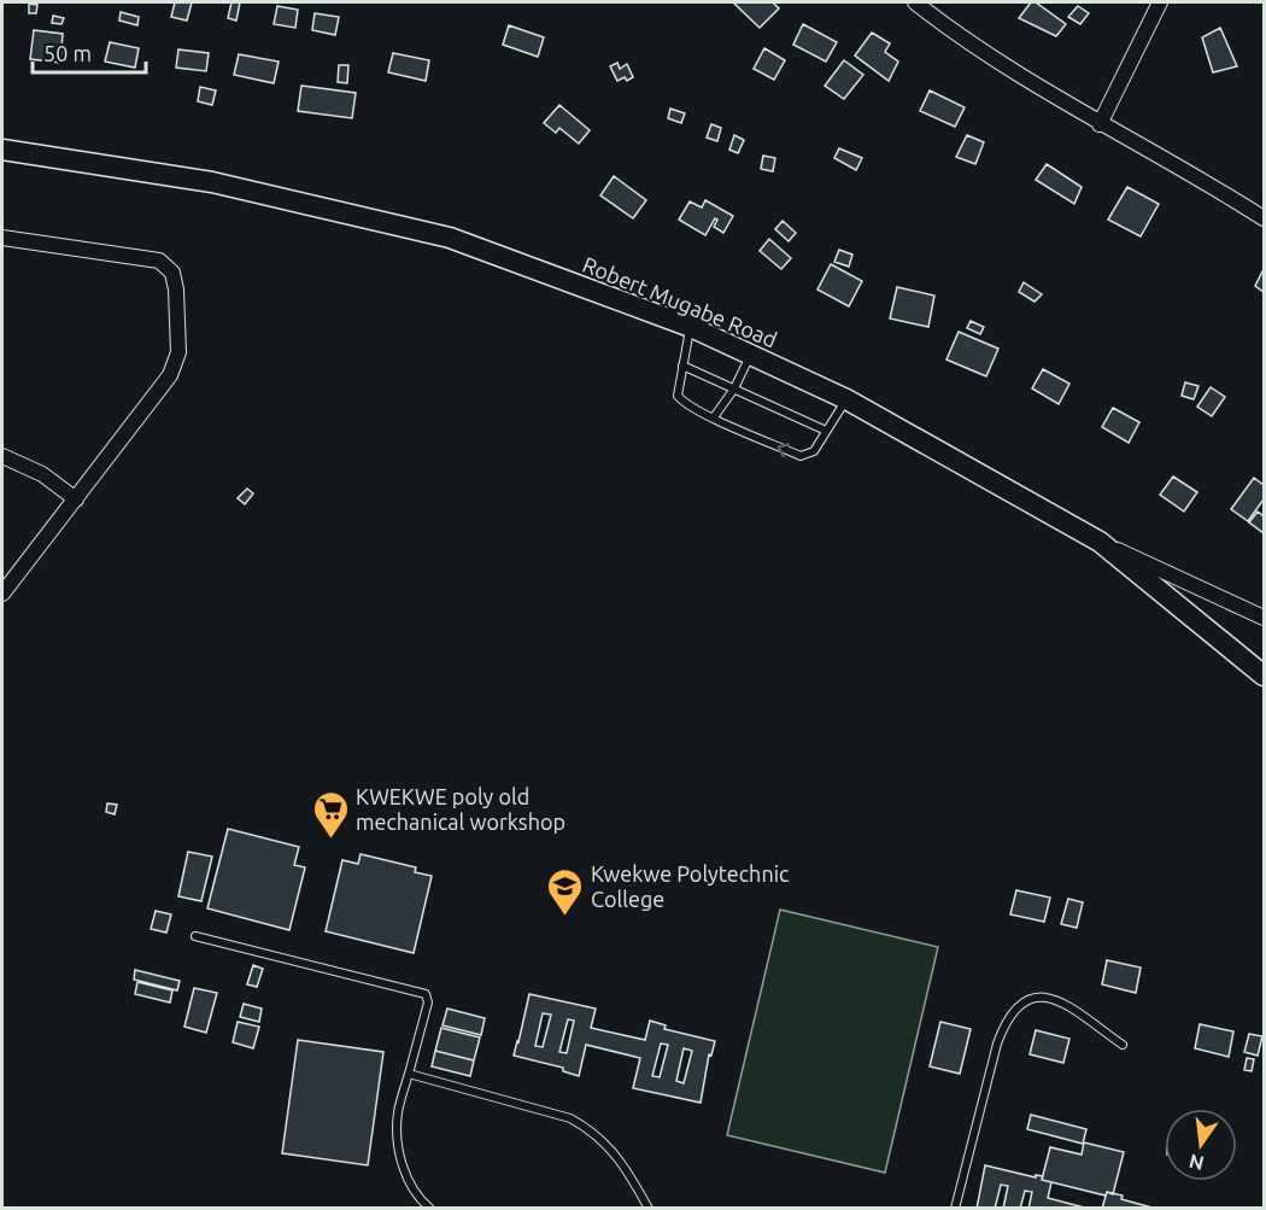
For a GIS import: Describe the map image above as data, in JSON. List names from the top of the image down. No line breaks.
{"streets":{"main road":["Robert Mugabe Road"]},"places":{"supermarket":["KWEKWE poly old mechanical workshop"],"school or university":["Kwekwe Polytechnic College"]},"scale_bar":"50 m","north":"bottom"}
